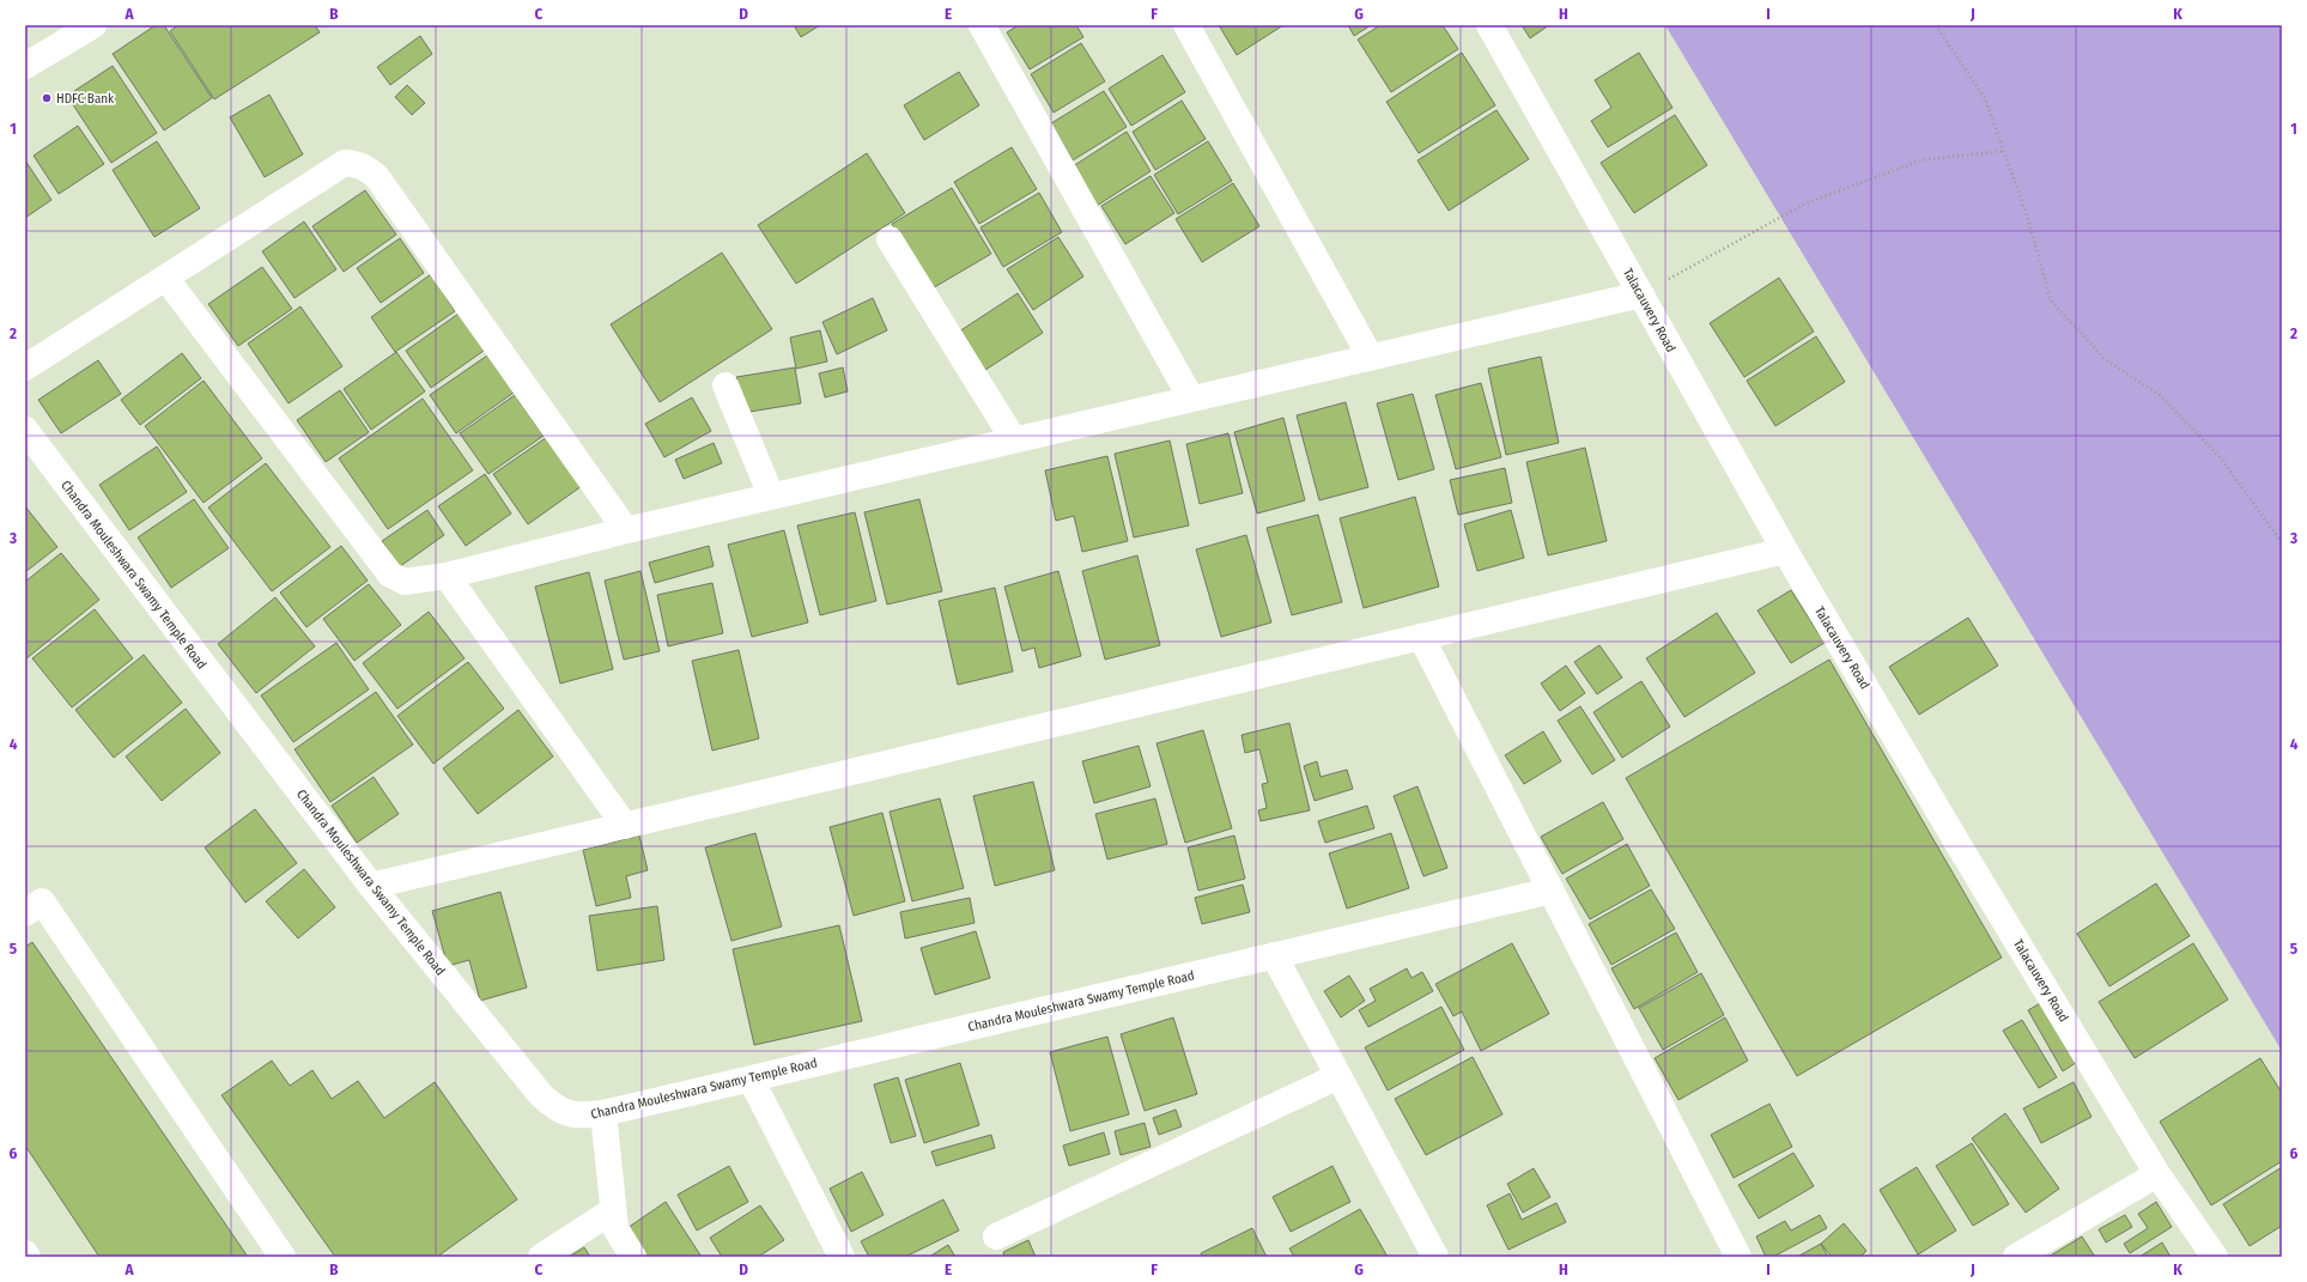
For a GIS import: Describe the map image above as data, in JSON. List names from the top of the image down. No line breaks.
{"streets":{"street":["Talacauvery Road","Chandra Mouleshwara Swamy Temple Road"]},"places":["HDFC Bank"],"grid":{"columns":["A","B","C","D","E","F","G","H","I","J","K"],"rows":["1","2","3","4","5","6"]}}
